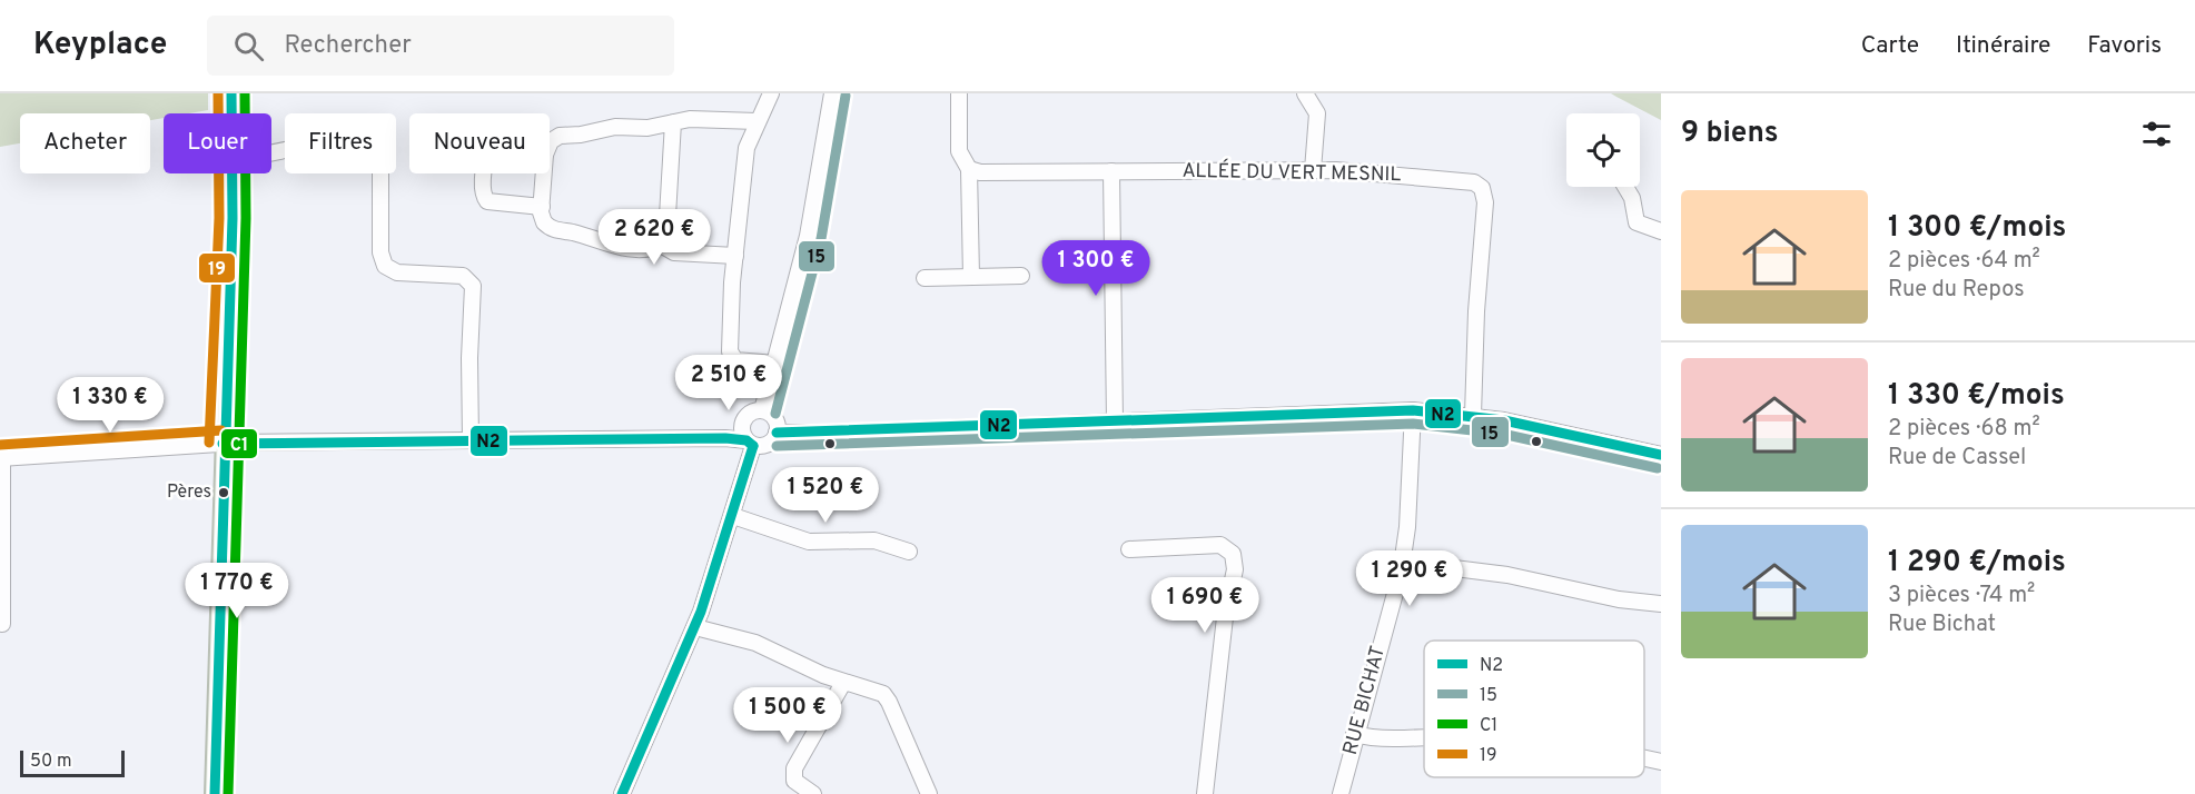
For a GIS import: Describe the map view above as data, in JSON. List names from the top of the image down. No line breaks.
{"streets":{"street":["ALLÉE DU VERT MESNIL","RUE BICHAT"]},"places":["Pères"],"lines":["transit line N2","transit line C1","transit line 19","transit line 15"],"legend":["N2","15","C1","19"],"scale_bar":"50 m","page":{"header":"Keyplace","search":"Rechercher","nav":["Carte","Itinéraire","Favoris"],"heading":"9 biens","chip":["Acheter","Louer","Filtres","Nouveau"],"list":[{"name":"1 300 €/mois","note":"2 pièces · 64 m² · Rue du Repos"},{"name":"1 330 €/mois","note":"2 pièces · 68 m² · Rue de Cassel"},{"name":"1 290 €/mois","note":"3 pièces · 74 m² · Rue Bichat"}],"price":["2 620 €","1 300 €","2 510 €","1 330 €","1 520 €","1 290 €","1 770 €","1 690 €","1 500 €"],"scale":"50 m"}}
